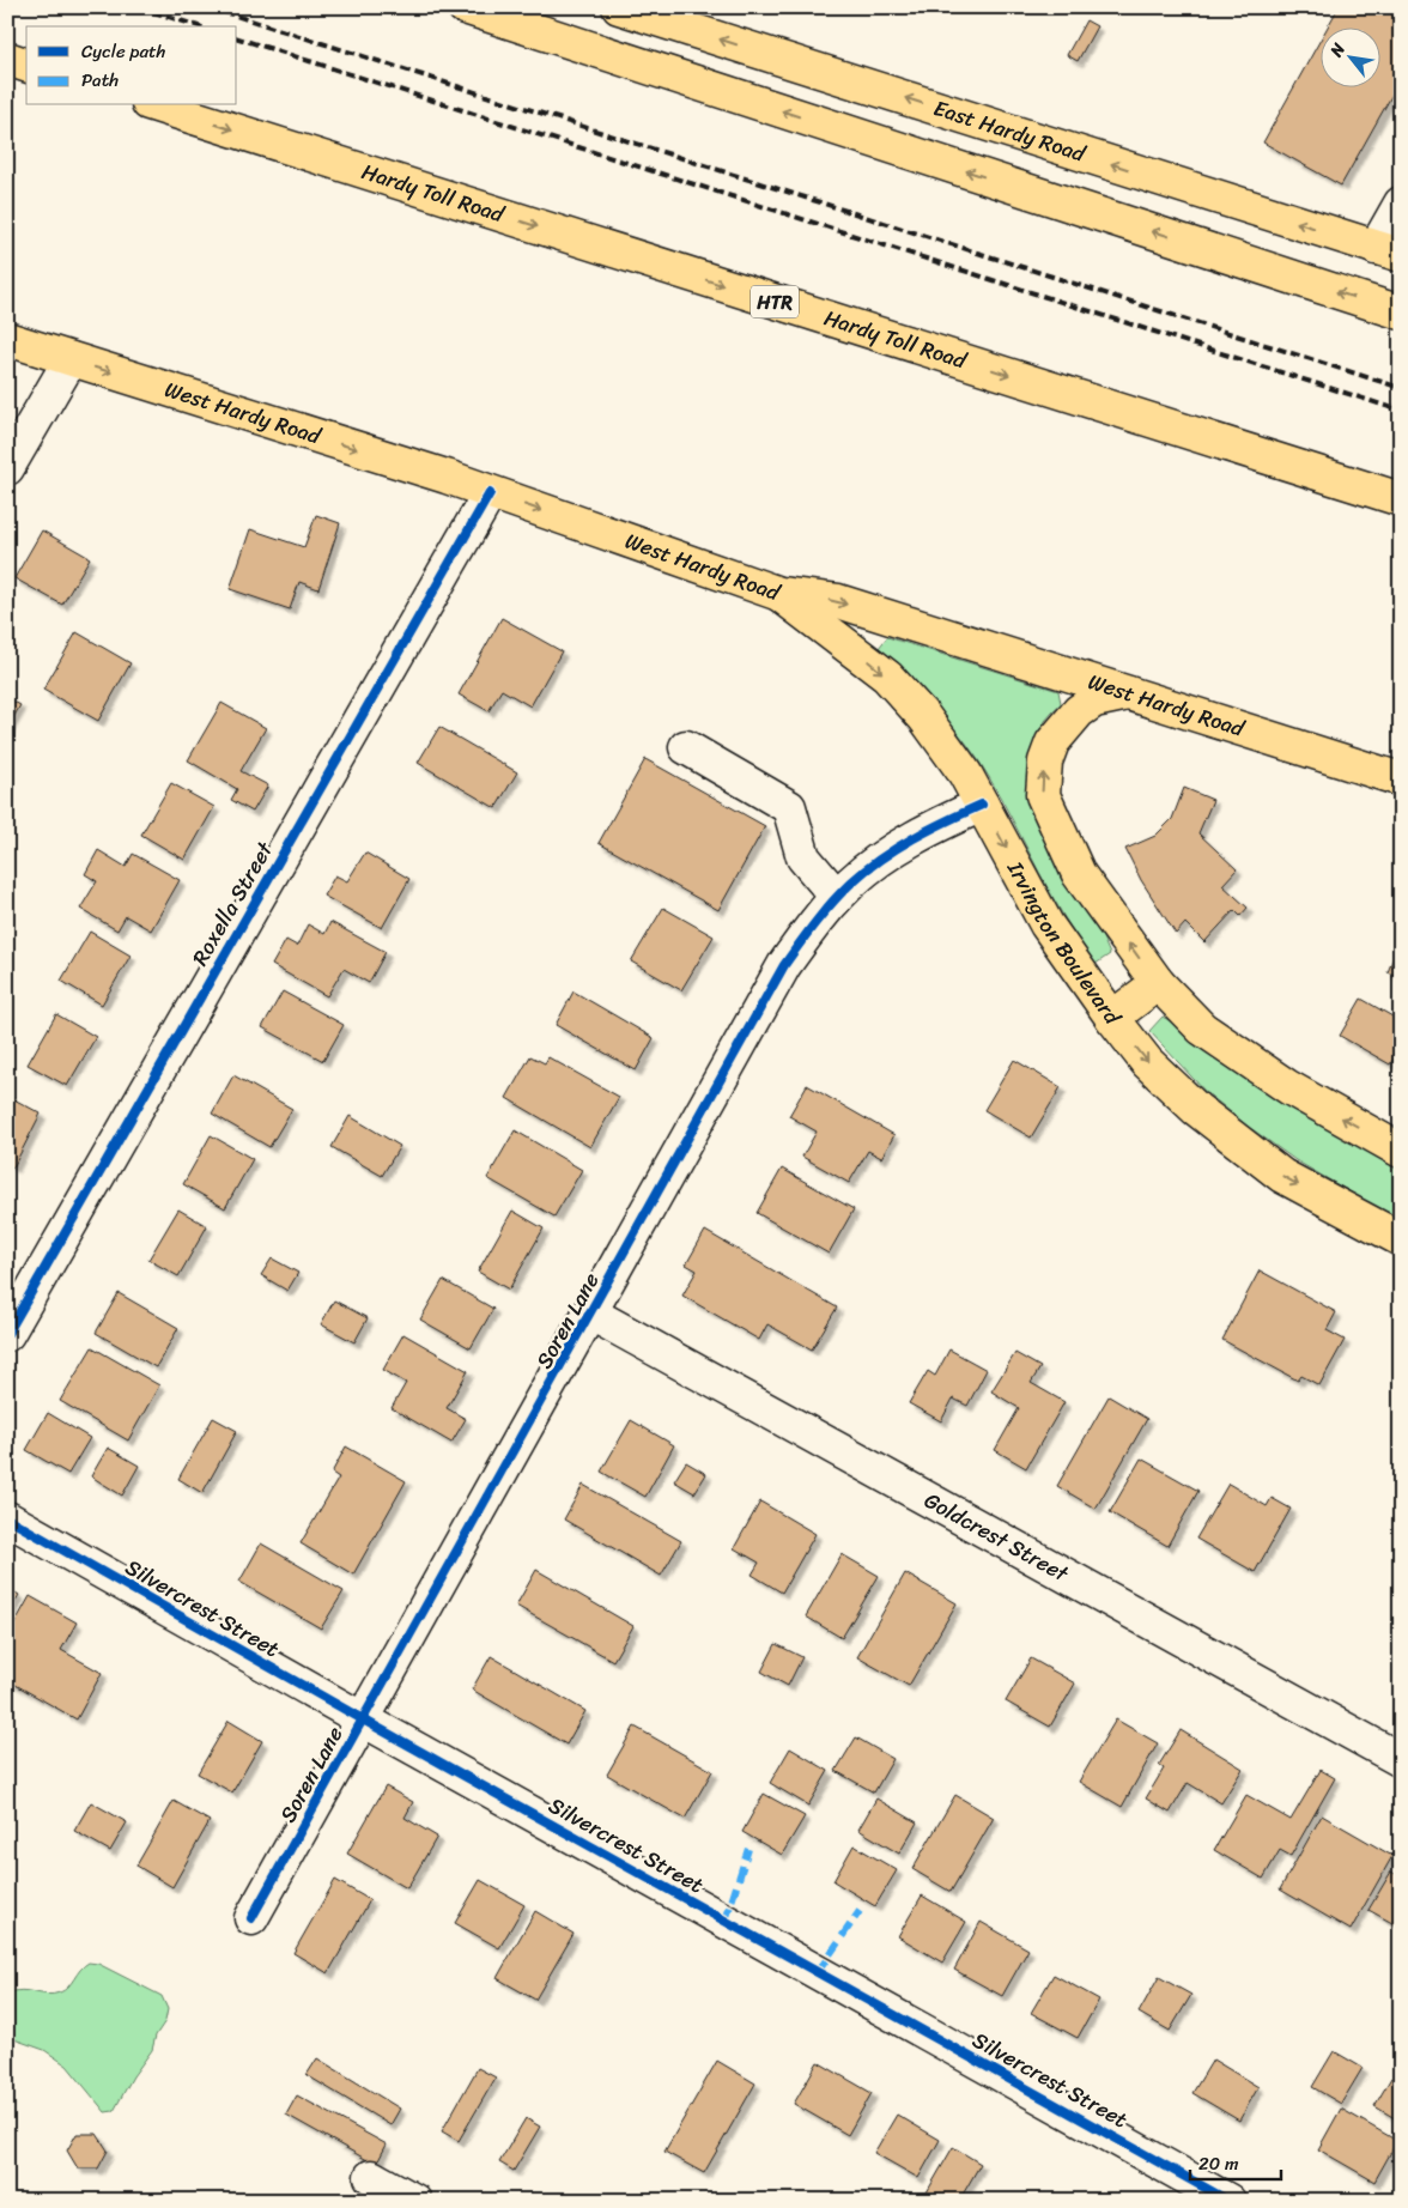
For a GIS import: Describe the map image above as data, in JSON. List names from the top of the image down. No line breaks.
{"streets":{"main road":["East Hardy Road","Hardy Toll Road","HTR","West Hardy Road","Irvington Boulevard"],"street":["Roxella Street","Soren Lane","Goldcrest Street","Silvercrest Street"]},"crossings":[["West Hardy Road","Roxella Street"],["West Hardy Road","Irvington Boulevard"],["Irvington Boulevard","Soren Lane"],["Soren Lane","Goldcrest Street"],["Soren Lane","Silvercrest Street"]],"one_way":["West Hardy Road"],"legend":["Cycle path","Path"],"scale_bar":"20 m","north":"top left"}
